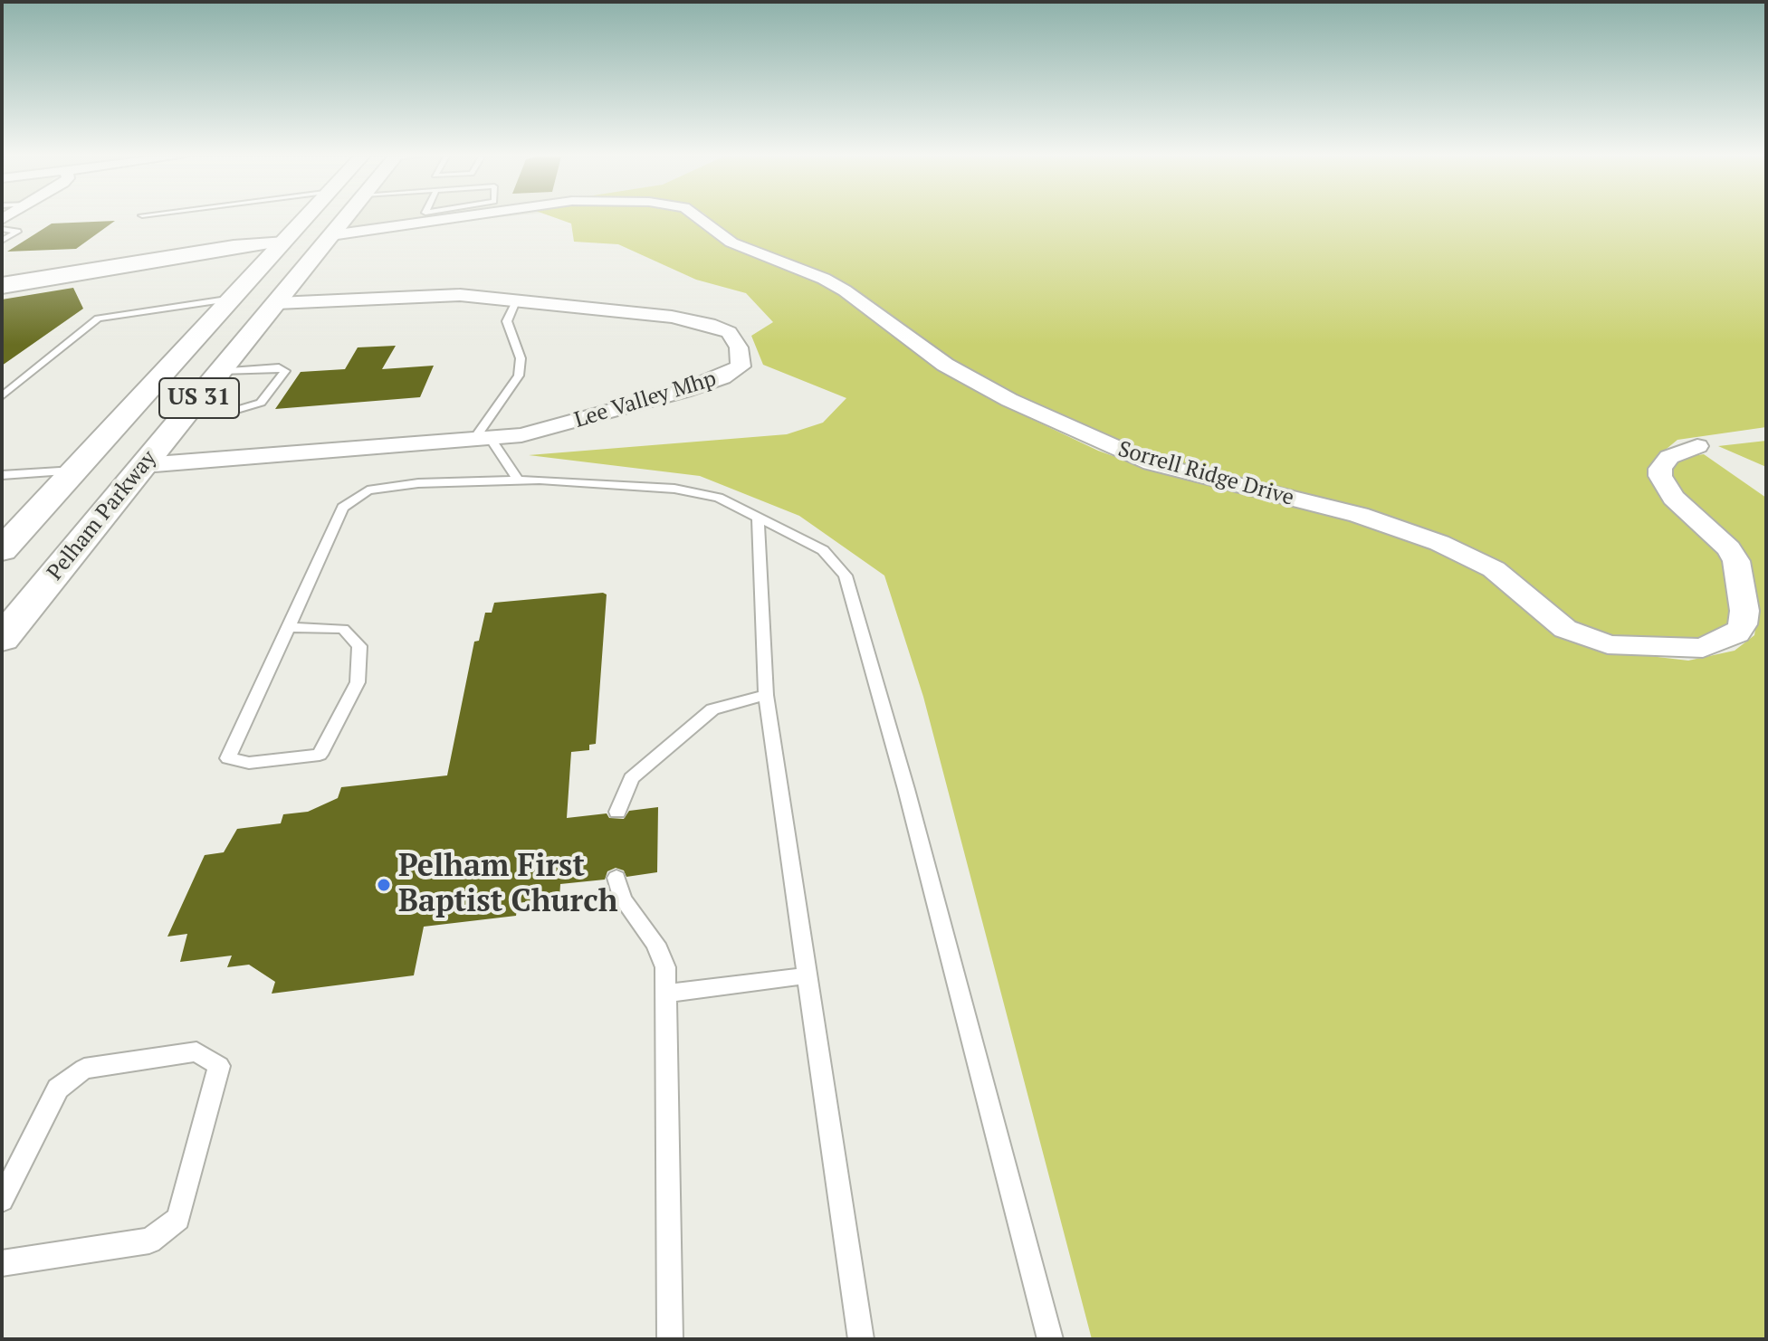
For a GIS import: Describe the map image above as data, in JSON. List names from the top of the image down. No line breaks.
{"streets":{"main road":["US 31","Pelham Parkway"],"street":["Lee Valley Mhp","Sorrell Ridge Drive"]},"crossings":[["Lee Valley Mhp","Pelham Parkway"],["Sorrell Ridge Drive","Pelham Parkway"]],"places":["Pelham First Baptist Church"]}
